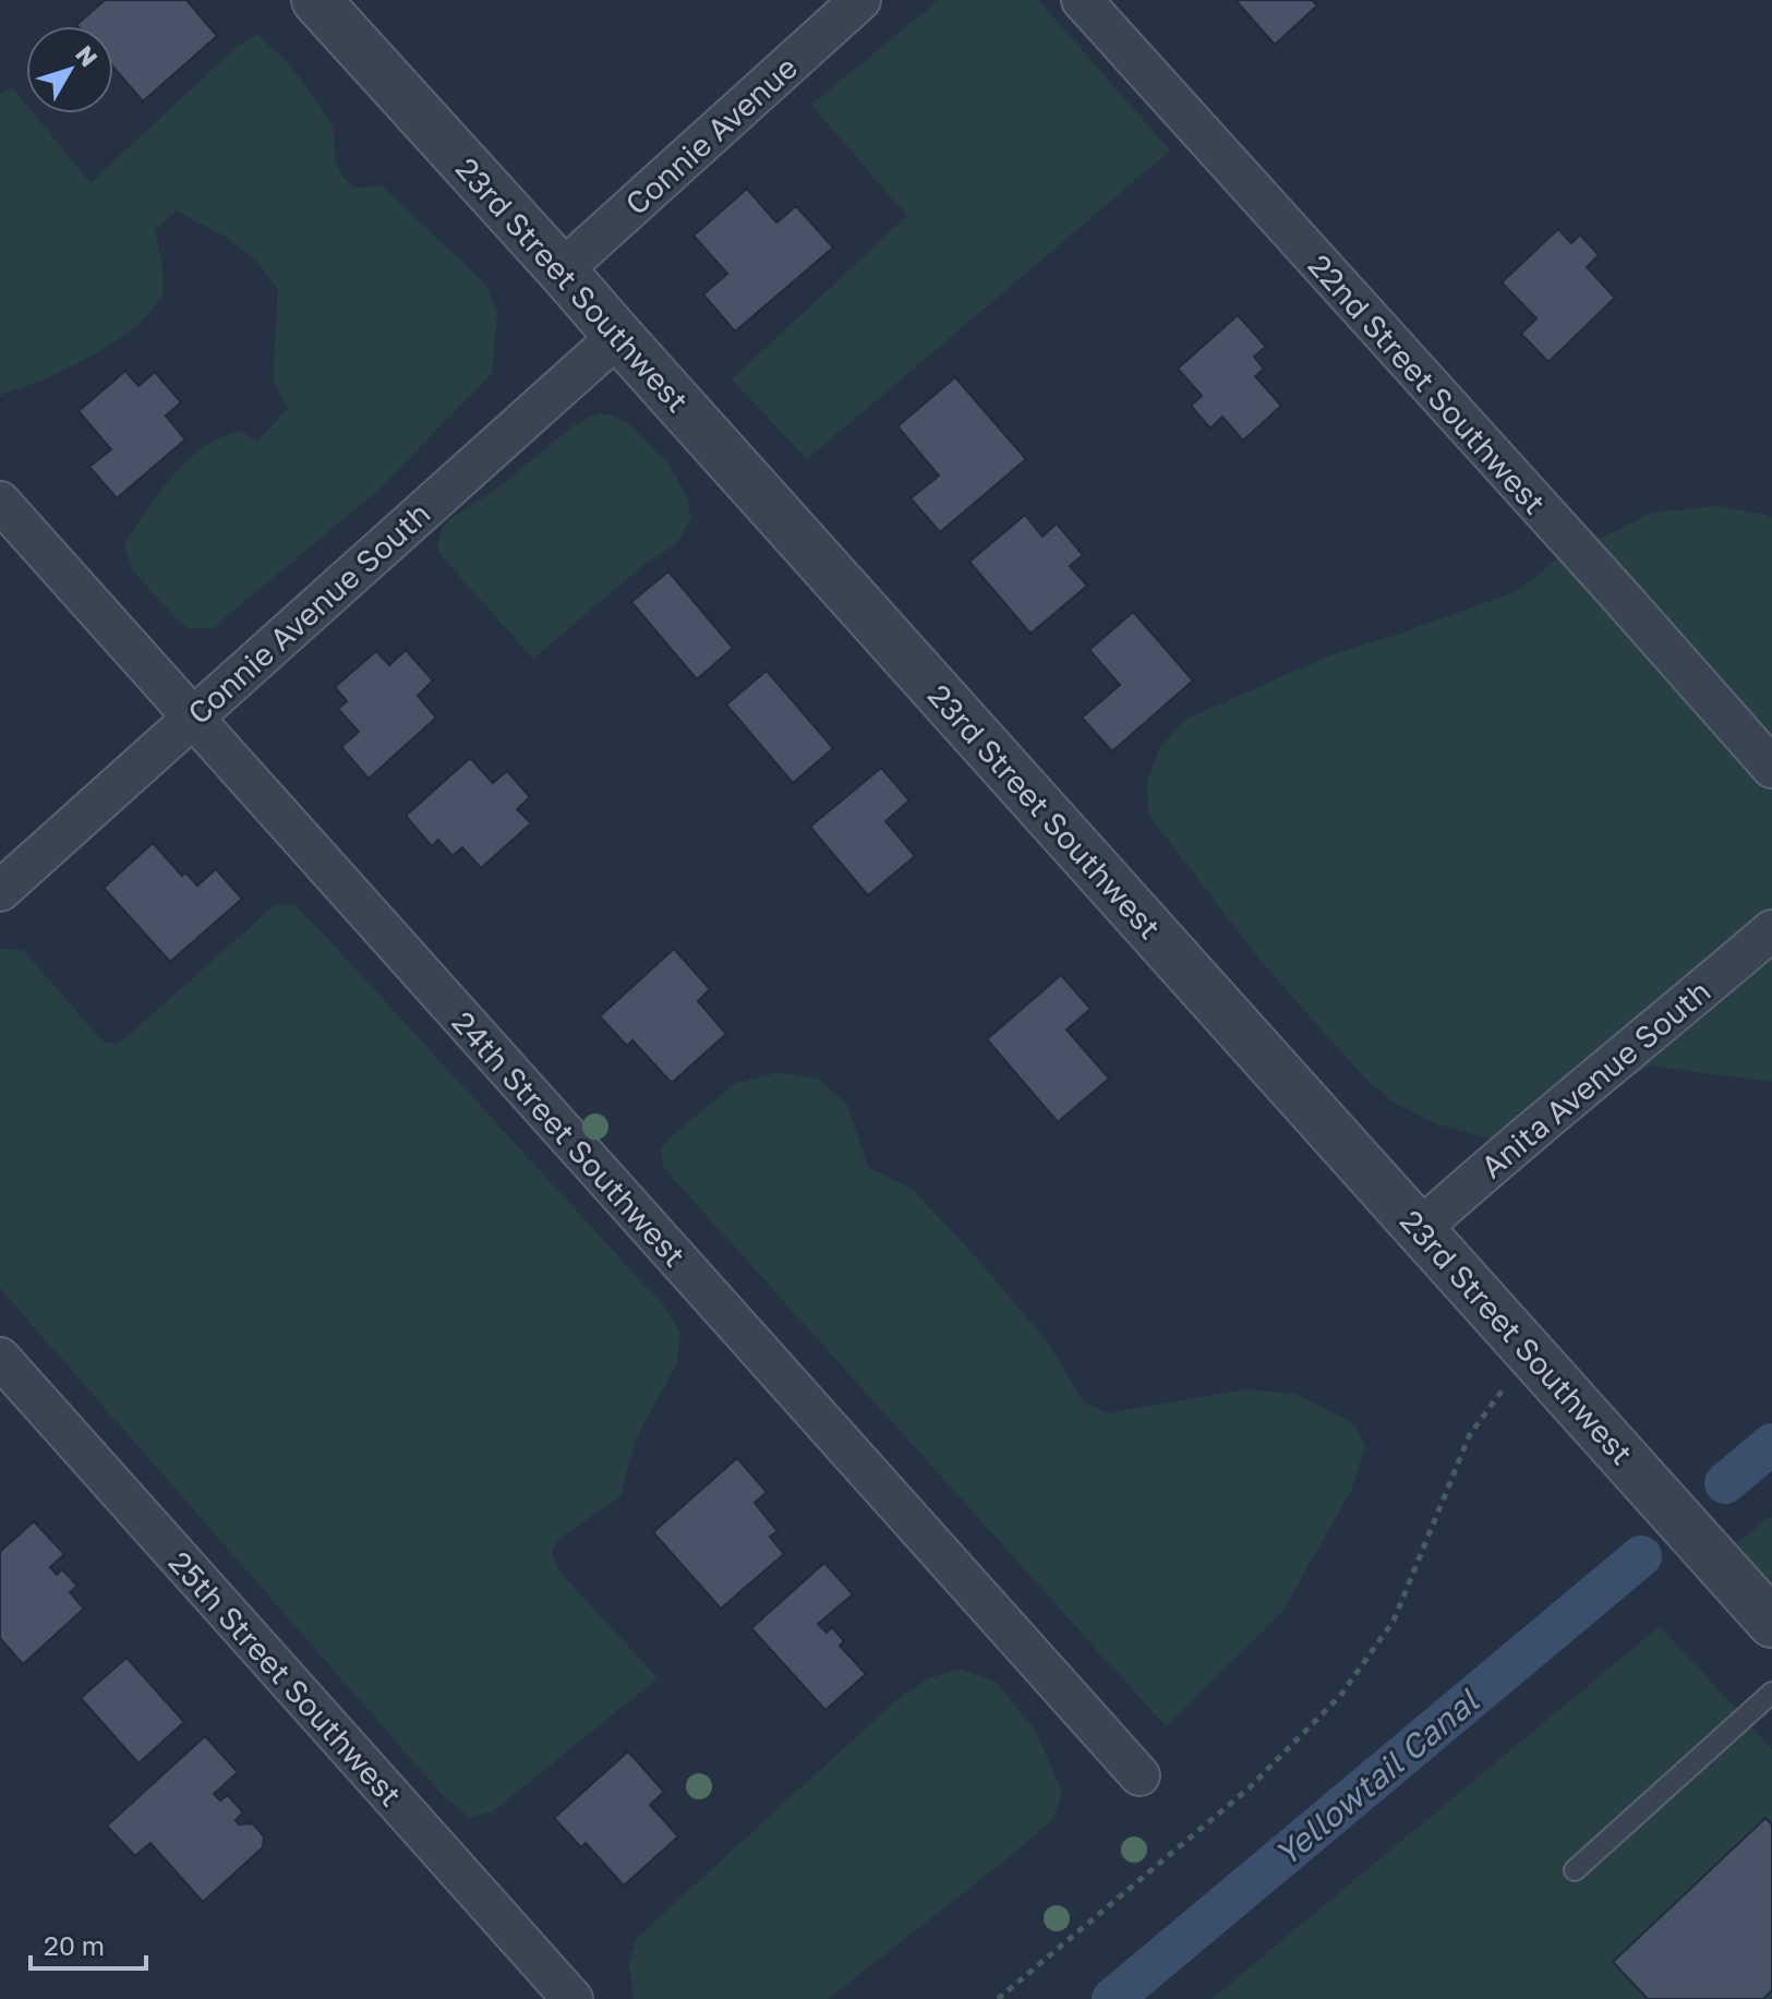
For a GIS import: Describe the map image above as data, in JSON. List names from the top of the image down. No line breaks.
{"streets":{"street":["Connie Avenue","23rd Street Southwest","22nd Street Southwest","Connie Avenue South","Anita Avenue South","24th Street Southwest","25th Street Southwest"]},"crossings":[["Connie Avenue","23rd Street Southwest"],["23rd Street Southwest","Connie Avenue South"],["23rd Street Southwest","Anita Avenue South"],["Connie Avenue South","24th Street Southwest"]],"water":["Yellowtail Canal"],"scale_bar":"20 m","north":"top right"}
